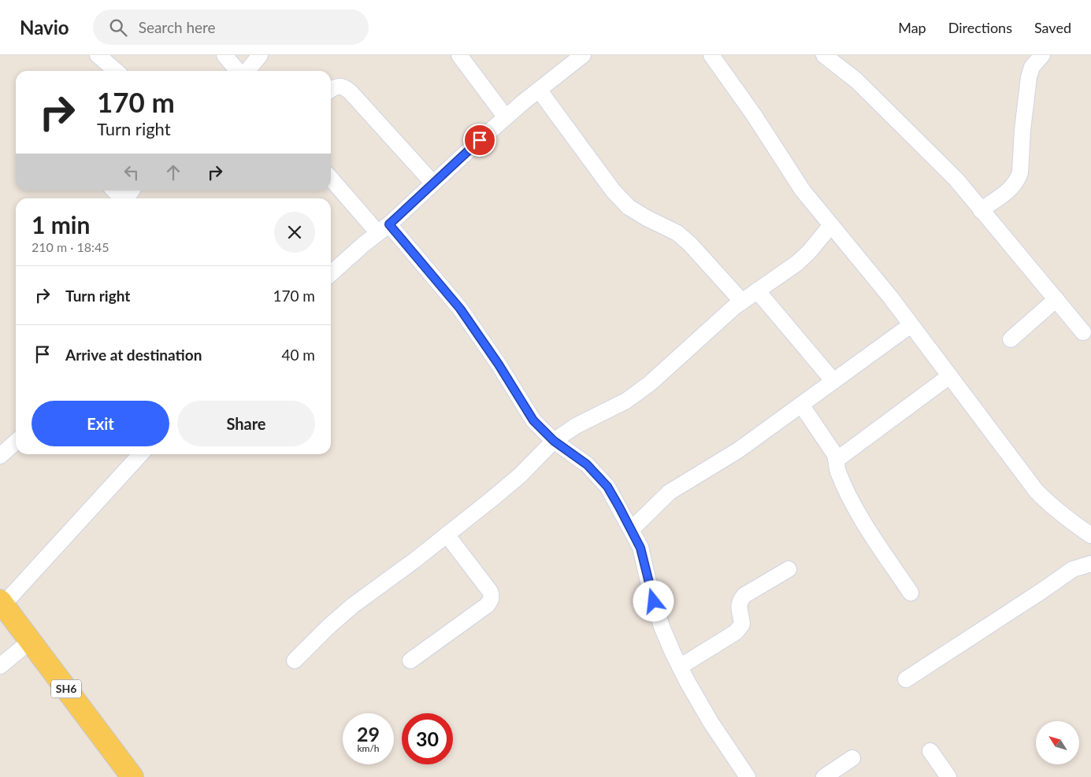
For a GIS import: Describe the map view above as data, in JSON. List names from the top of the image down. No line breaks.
{"streets":{"main road":["SH6"]},"north":"top left","page":{"header":"Navio","search":"Search here","nav":["Map","Directions","Saved"],"turn":["170 m","Turn right"],"heading":["1 min","210 m · 18:45"],"list":[{"name":"Turn right","value":"170 m"},{"name":"Arrive at destination","value":"40 m"}],"buttons":["Exit","Share"],"speed":"29 km/h","limit":"30"}}
